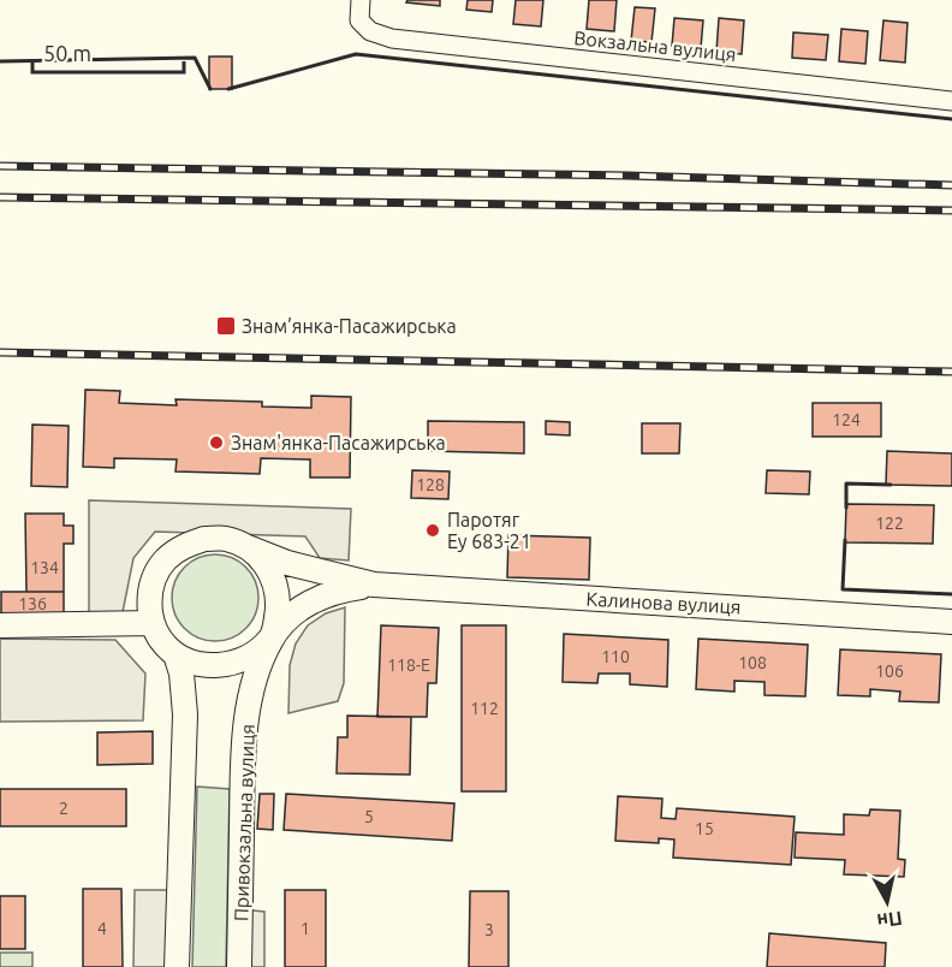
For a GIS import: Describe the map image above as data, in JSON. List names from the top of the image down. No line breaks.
{"streets":{"street":["Вокзальна вулиця","Калинова вулиця","Привокзальна вулиця"]},"places":{"transit":["Знам’янка-Пасажирська"],"other":["Знам'янка-Пасажирська","Паротяг Еу 683-21"]},"house_numbers":["124","128","122","134","136","110","108","118-Е","106","112","2","5","15","4","1","3"],"scale_bar":"50 m","north":"bottom"}
